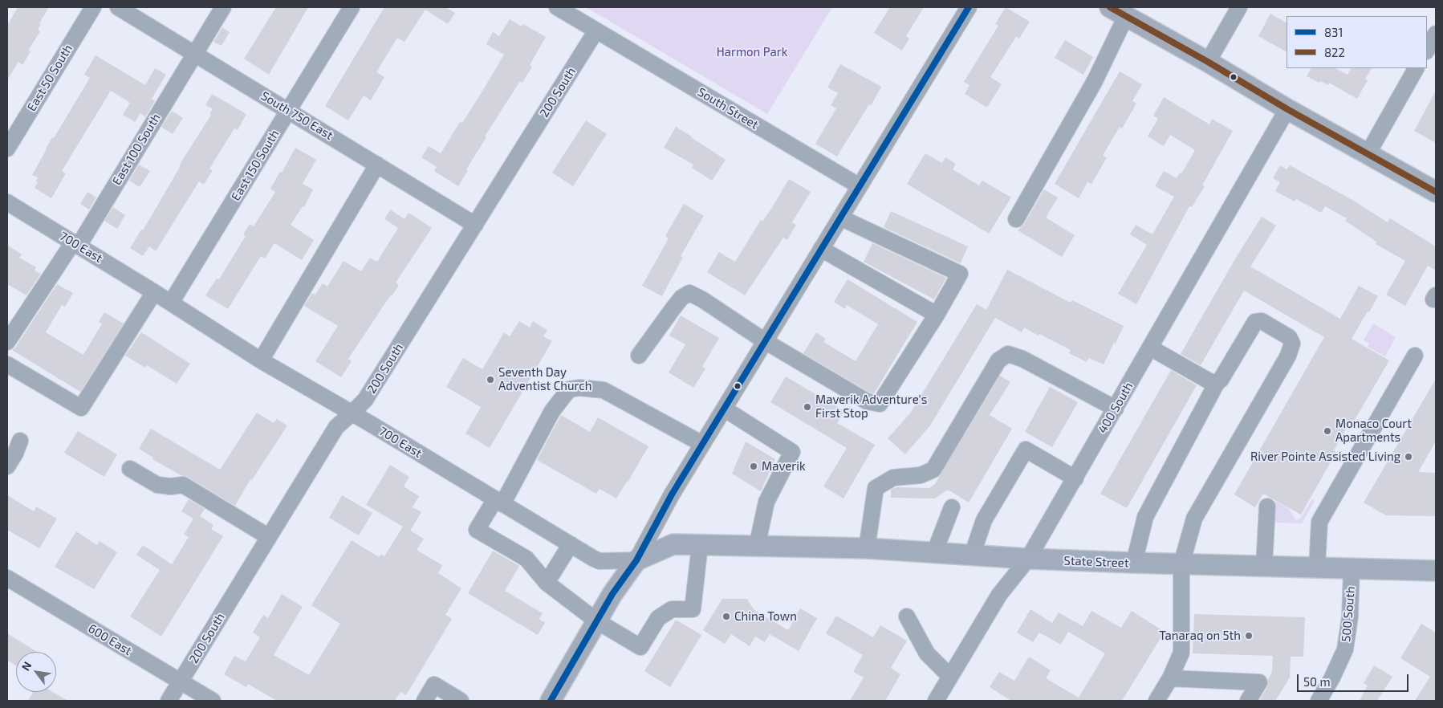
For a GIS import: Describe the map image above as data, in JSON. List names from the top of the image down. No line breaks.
{"streets":{"main road":["State Street"],"street":["East 50 South","200 South","South Street","South 750 East","East 100 South","East 150 South","700 East","400 South","500 South","600 East"]},"crossings":[["200 South","South Street"],["200 South","South 750 East"],["200 South","700 East"],["200 South","600 East"],["South 750 East","East 100 South"],["South 750 East","East 150 South"],["East 100 South","700 East"],["East 150 South","700 East"],["700 East","State Street"],["400 South","State Street"],["State Street","500 South"]],"parks":["Harmon Park"],"places":["Seventh Day Adventist Church","Maverik Adventure's First Stop","Monaco Court Apartments","River Pointe Assisted Living","Maverik","China Town","Tanaraq on 5th"],"lines":["transit line 831","transit line 822"],"legend":["831","822"],"scale_bar":"50 m","north":"top left"}
